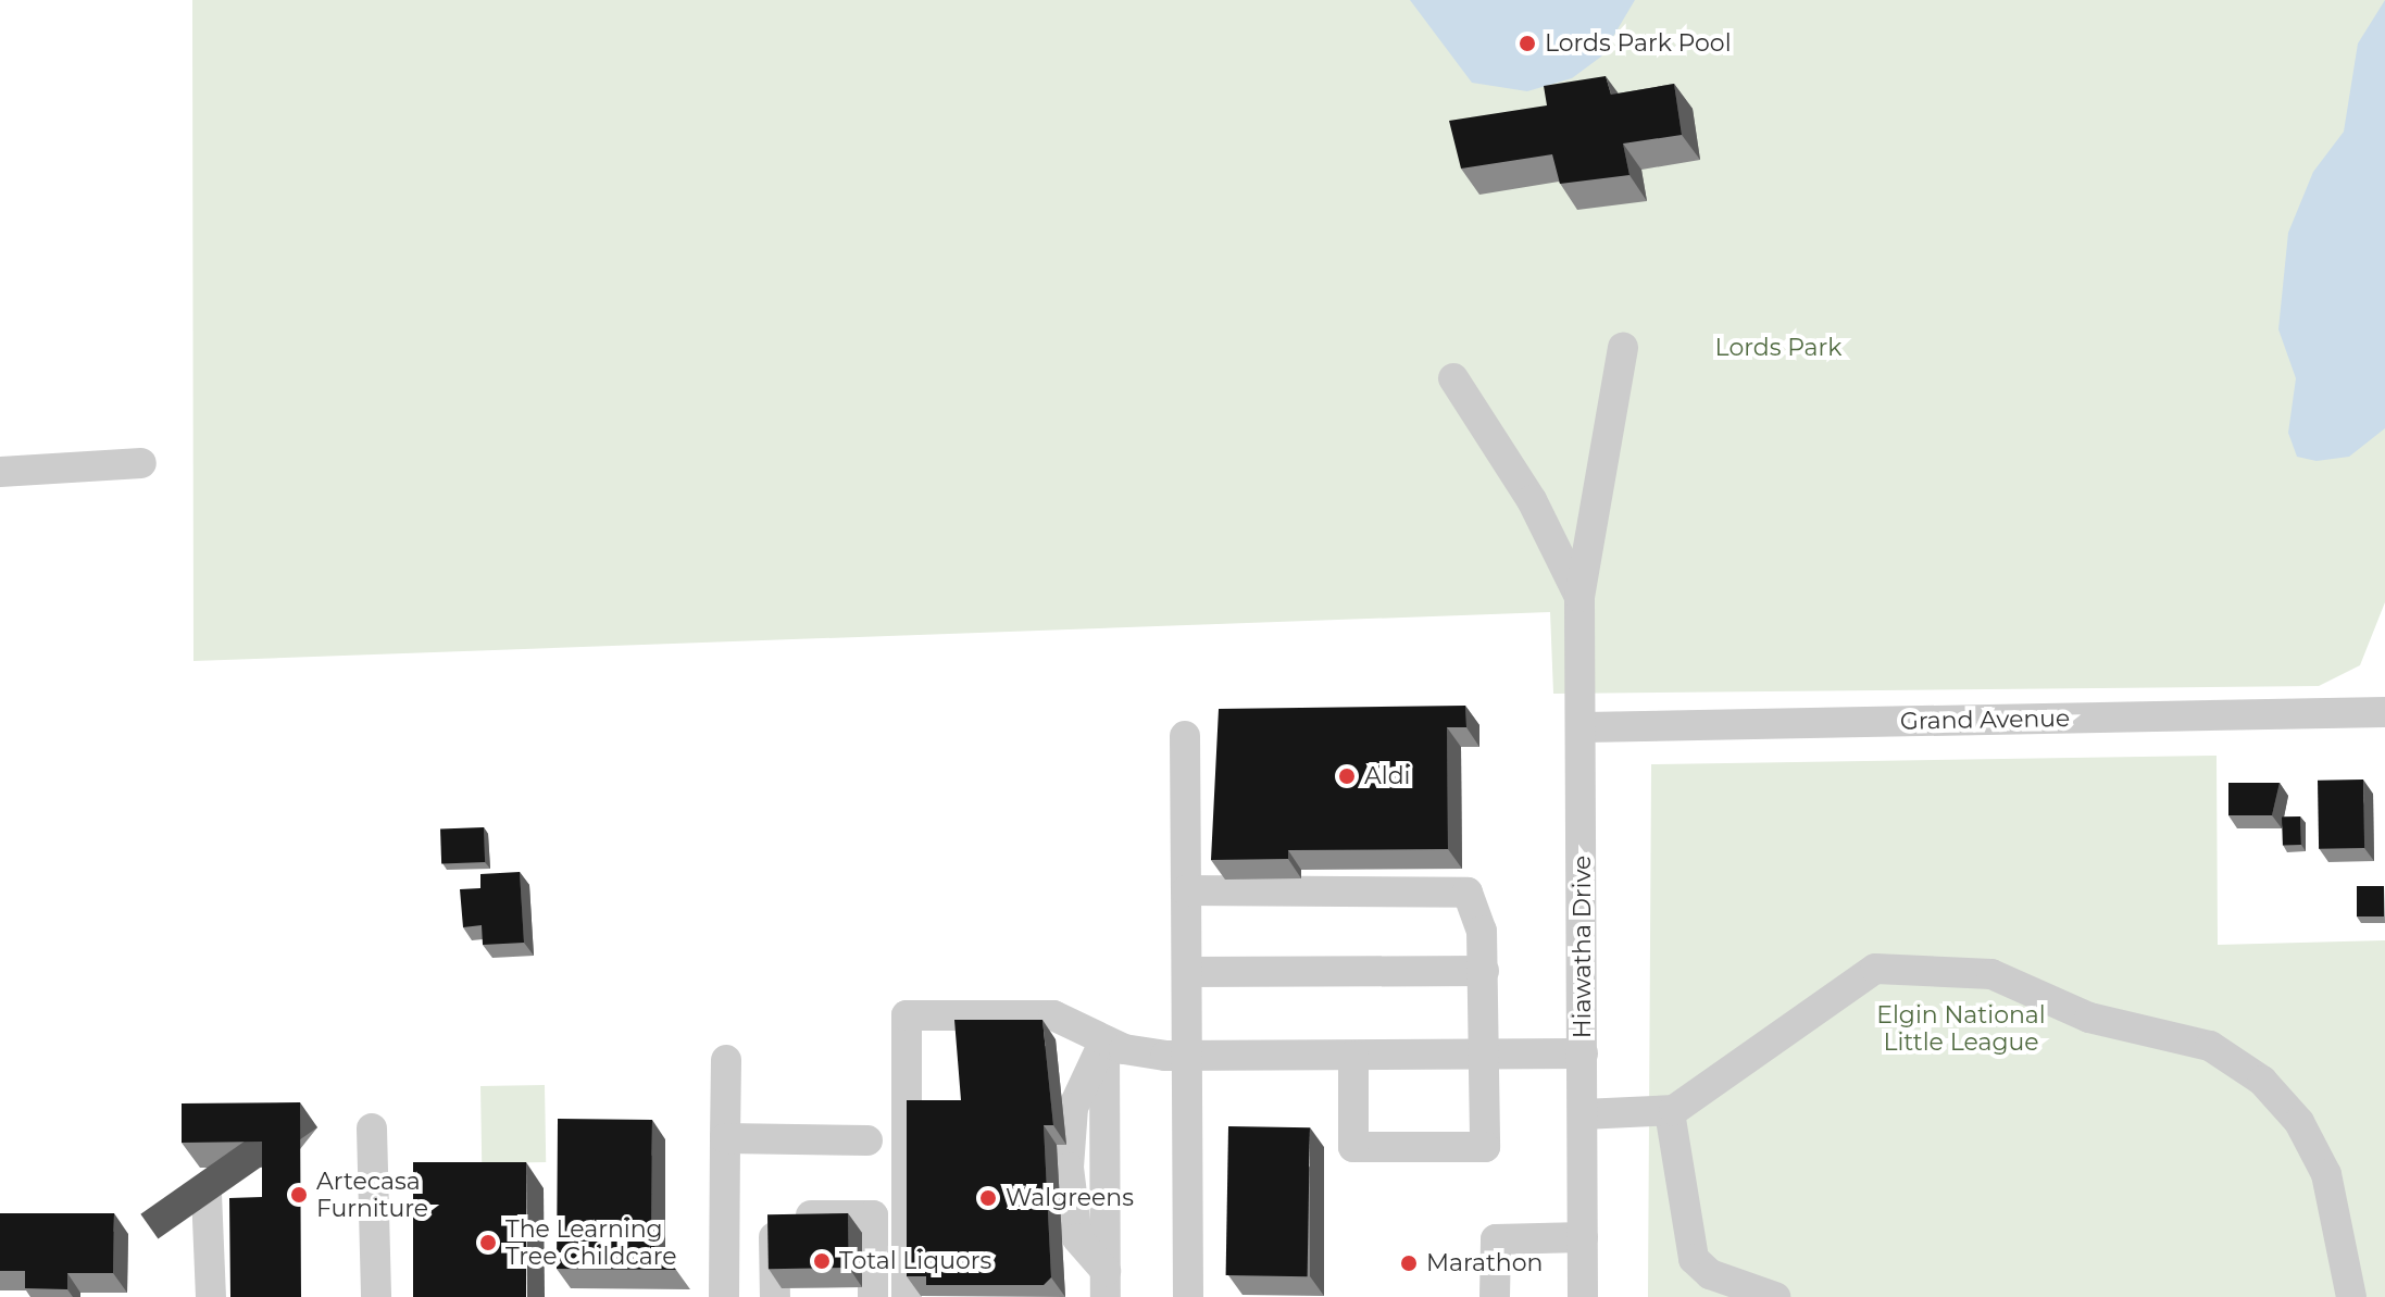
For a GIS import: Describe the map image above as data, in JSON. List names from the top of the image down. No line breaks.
{"streets":{"street":["Grand Avenue","Hiawatha Drive"]},"crossings":[["Grand Avenue","Hiawatha Drive"]],"parks":["Lords Park","Elgin National Little League"],"places":["Lords Park Pool","Aldi","Artecasa Furniture","Walgreens","The Learning Tree Childcare","Total Liquors","Marathon"]}
